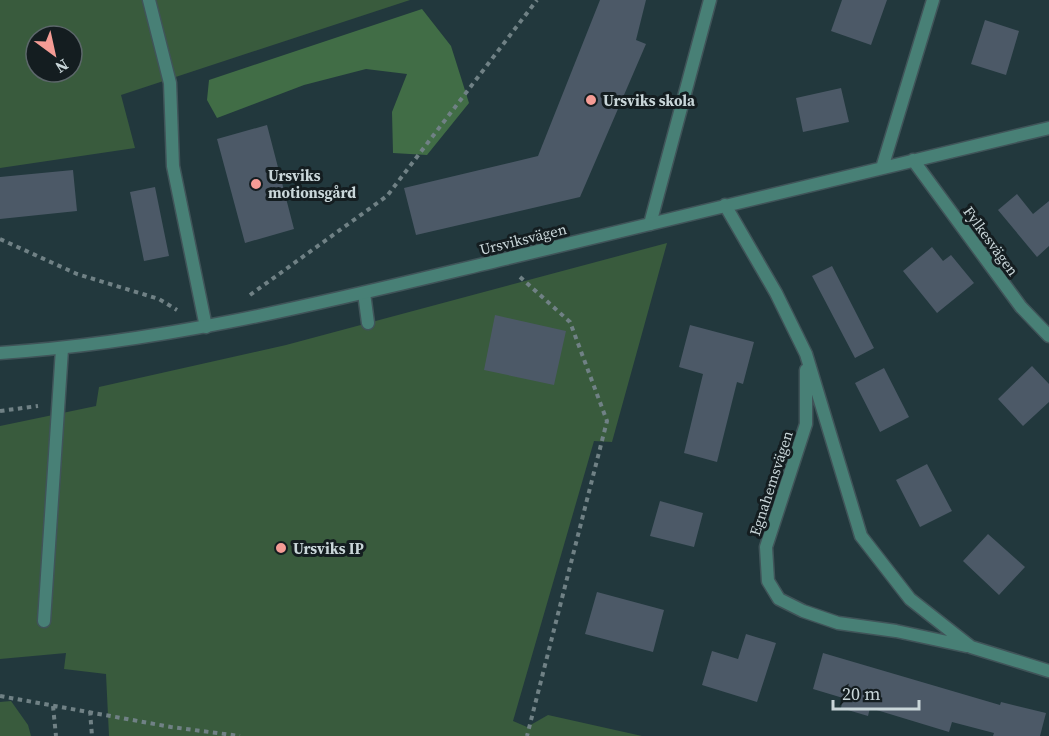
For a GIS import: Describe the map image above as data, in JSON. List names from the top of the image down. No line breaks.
{"streets":{"street":["Ursviksvägen","Fylkesvägen","Egnahemsvägen"]},"crossings":[["Ursviksvägen","Fylkesvägen"],["Ursviksvägen","Egnahemsvägen"]],"places":["Ursviks skola","Ursviks motionsgård","Ursviks IP"],"scale_bar":"20 m","north":"bottom right"}
